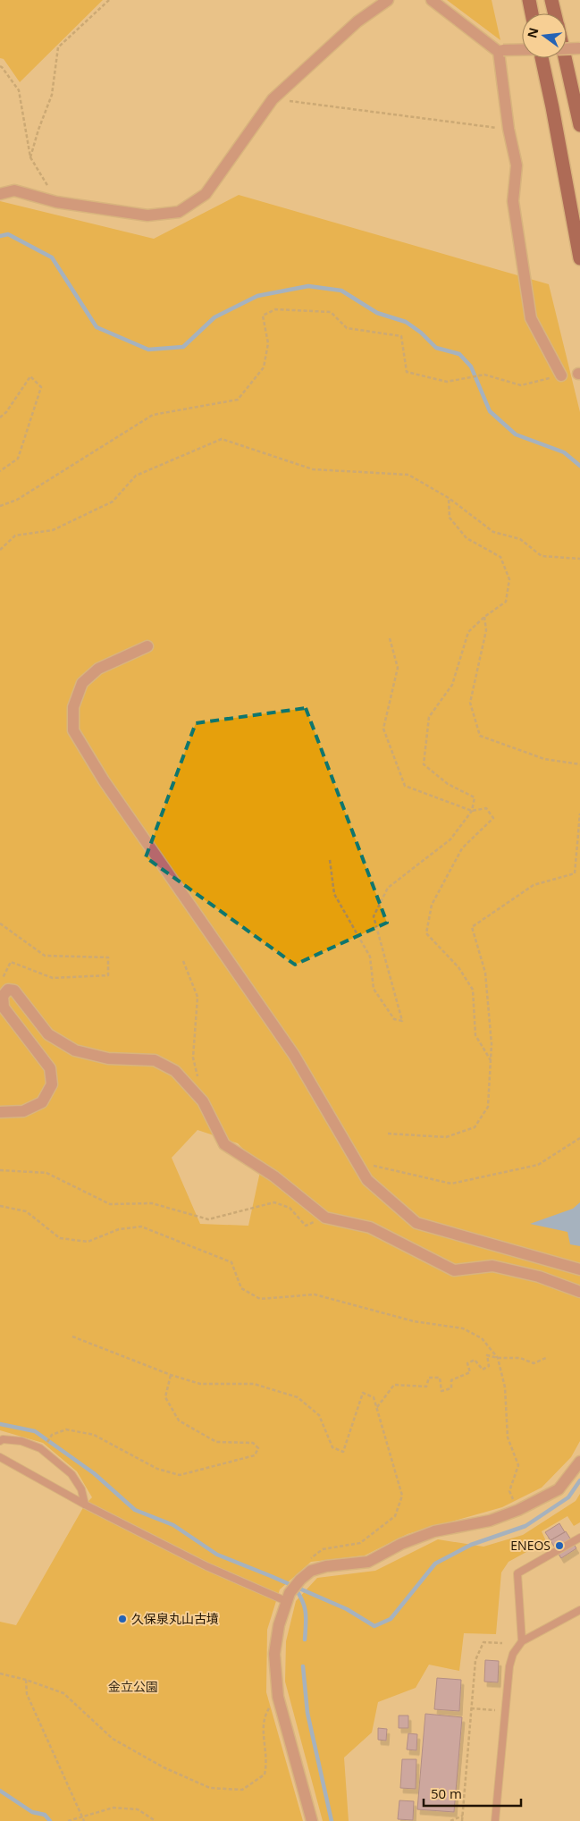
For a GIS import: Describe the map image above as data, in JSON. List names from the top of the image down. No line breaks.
{"parks":["金立公園"],"places":["ENEOS","久保泉丸山古墳"],"scale_bar":"50 m","north":"left"}
